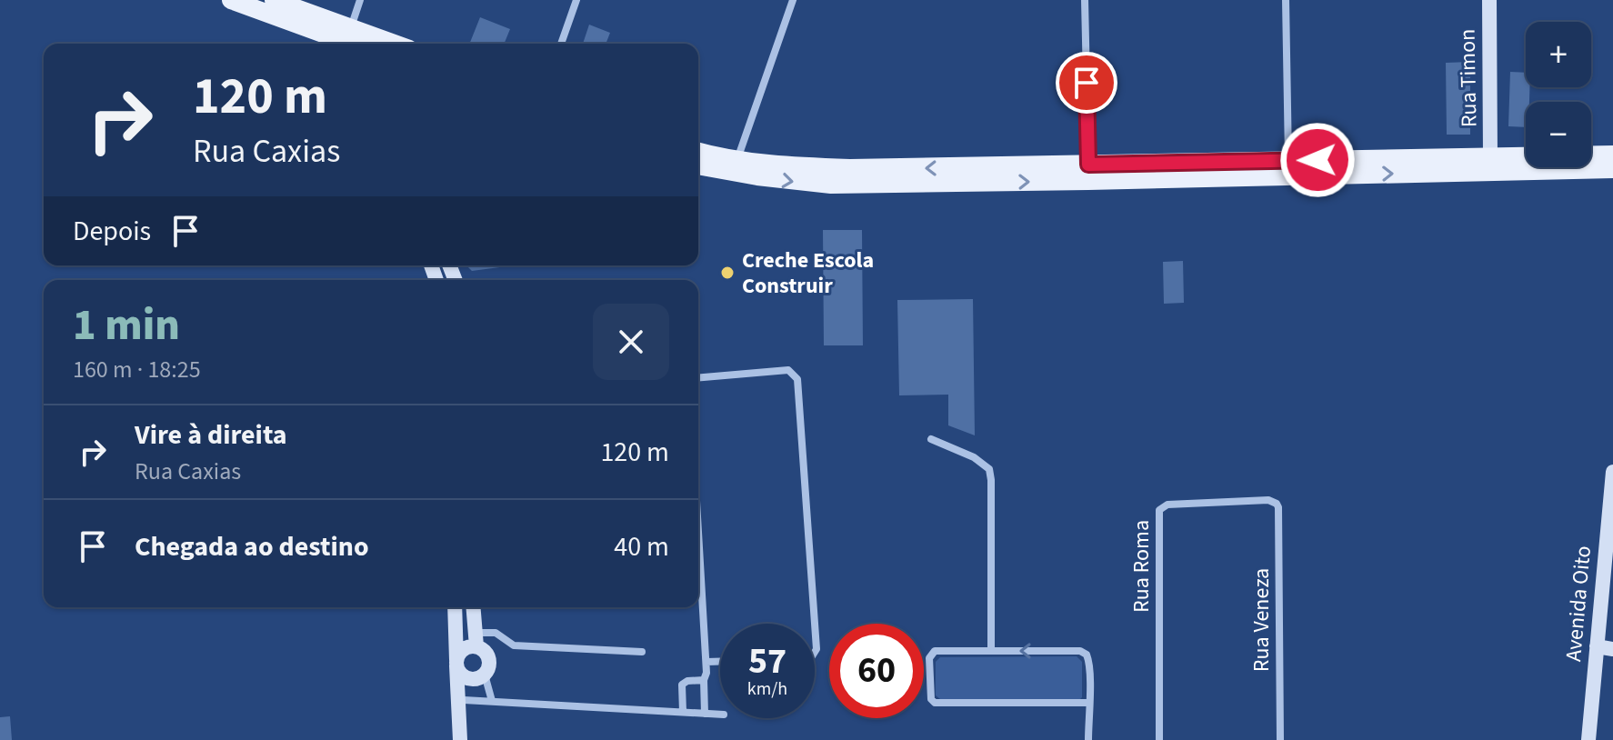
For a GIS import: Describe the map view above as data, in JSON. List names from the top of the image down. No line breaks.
{"streets":{"street":["Rua Timon","Rua Roma","Avenida Oito","Rua Veneza"]},"crossings":[["Rua Roma","Rua Veneza"]],"places":["Creche Escola Construir"],"page":{"map_buttons":["+","−"],"turn":["120 m","Rua Caxias"],"then":"Depois","heading":["1 min","160 m · 18:25"],"list":[{"name":"Vire à direita","note":"Rua Caxias","value":"120 m"},{"name":"Chegada ao destino","value":"40 m"}],"speed":"57 km/h","limit":"60"}}
